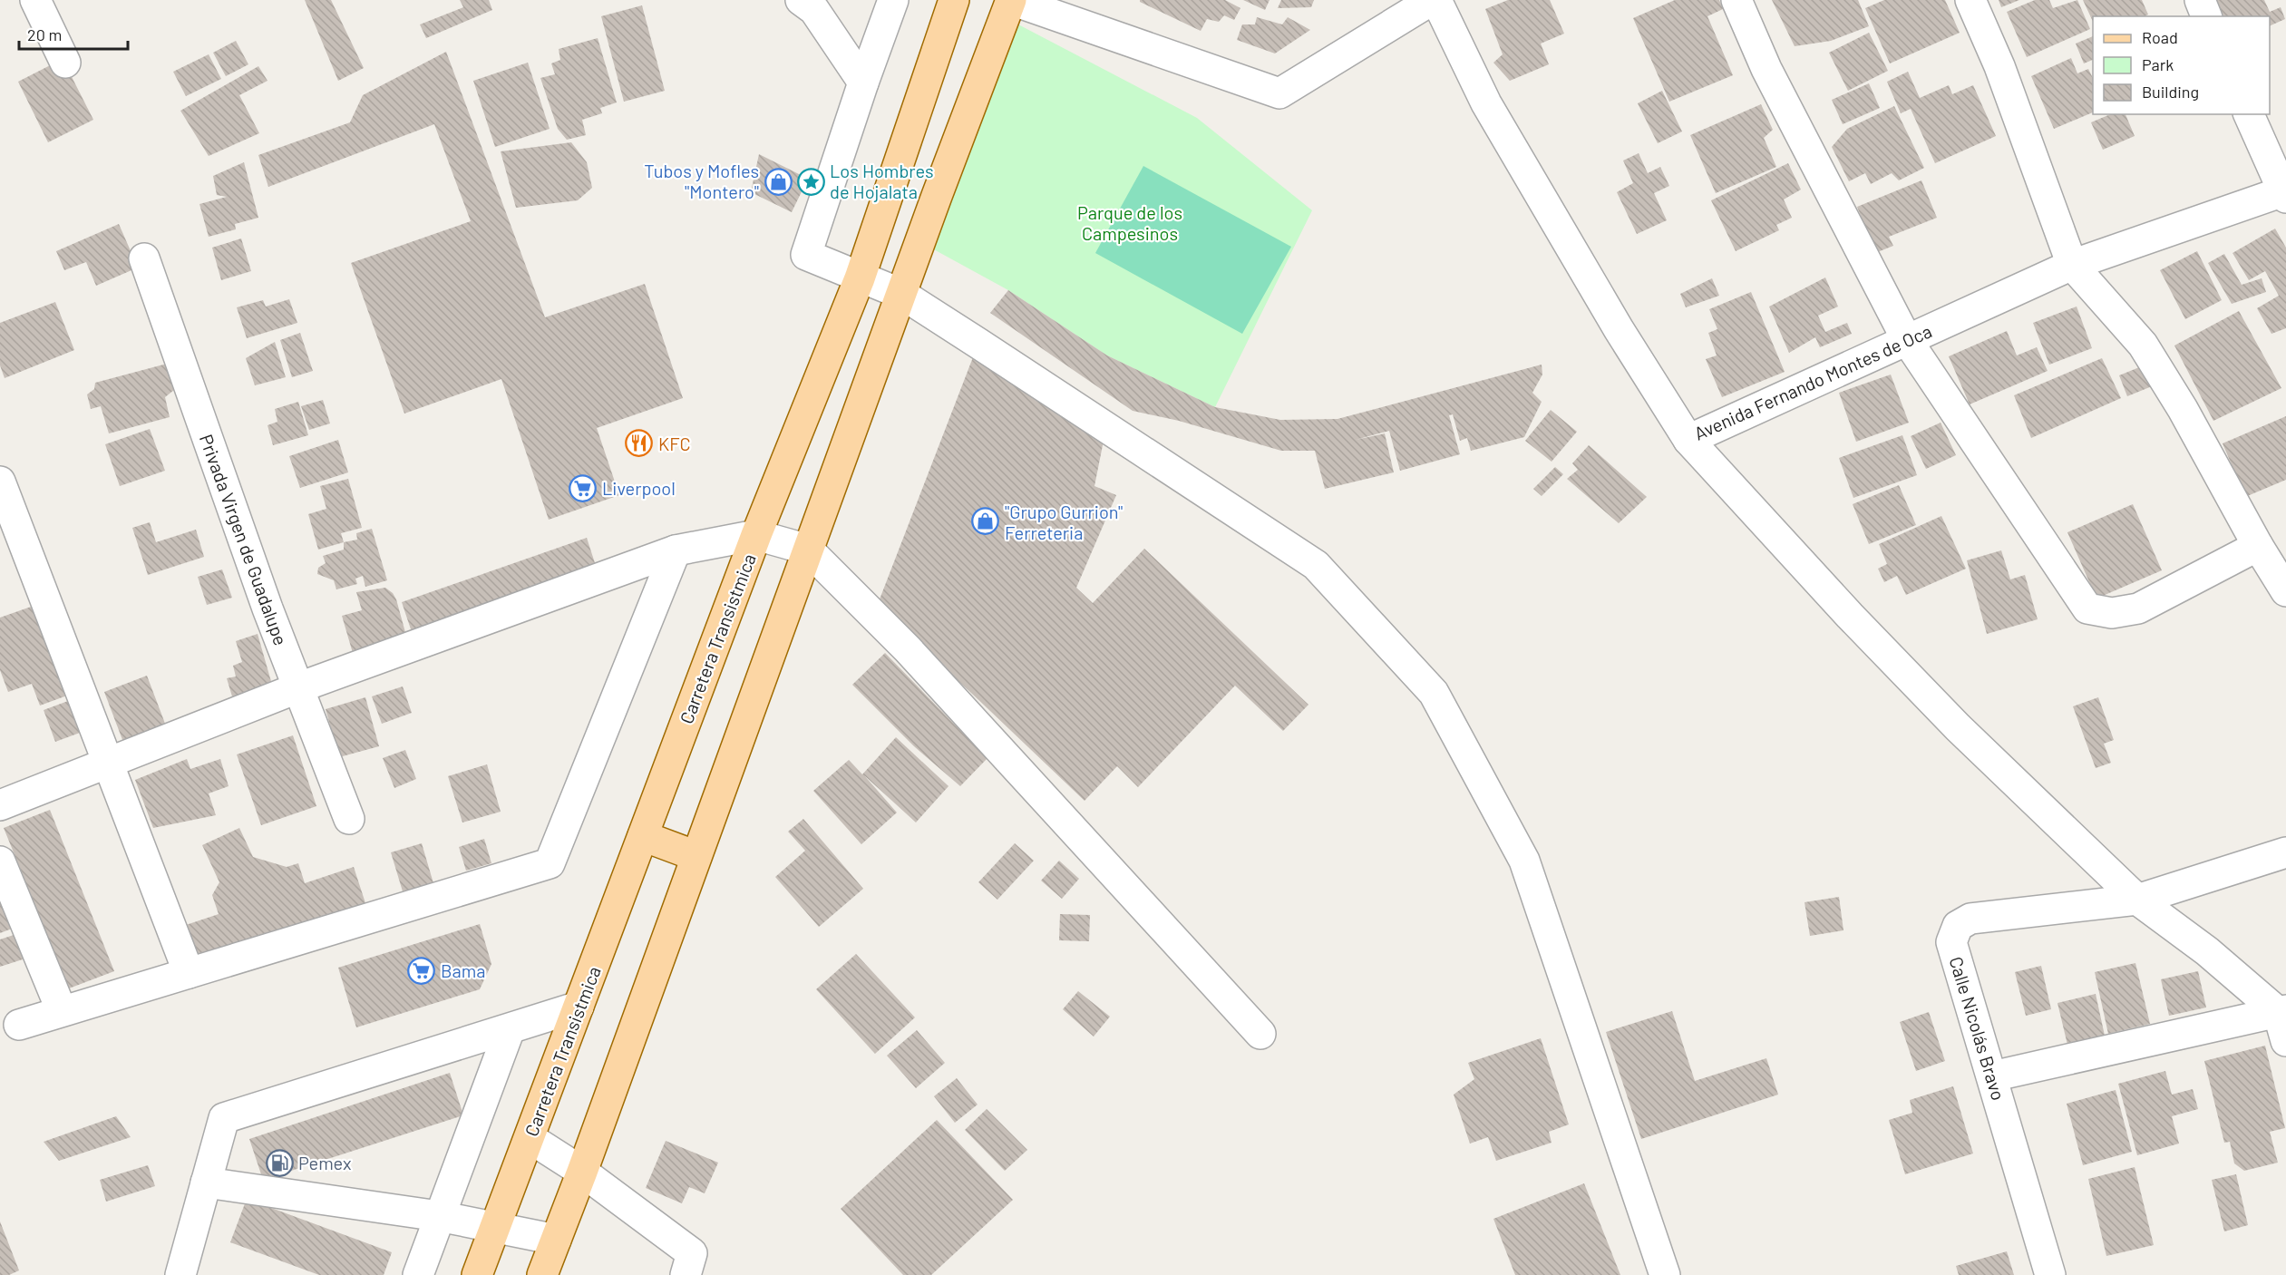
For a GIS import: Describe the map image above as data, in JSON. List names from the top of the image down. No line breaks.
{"streets":{"main road":["Carretera Transistmica"],"street":["Avenida Fernando Montes de Oca","Privada Virgen de Guadalupe","Calle Nicolás Bravo"]},"parks":["Parque de los Campesinos"],"places":{"shop":["Tubos y Mofles \"Montero\"","\"Grupo Gurrion\" Ferreteria"],"place":["Los Hombres de Hojalata"],"restaurant":["KFC"],"supermarket":["Liverpool","Bama"],"fuel station":["Pemex"]},"legend":["Road","Park","Building"],"scale_bar":"20 m"}
